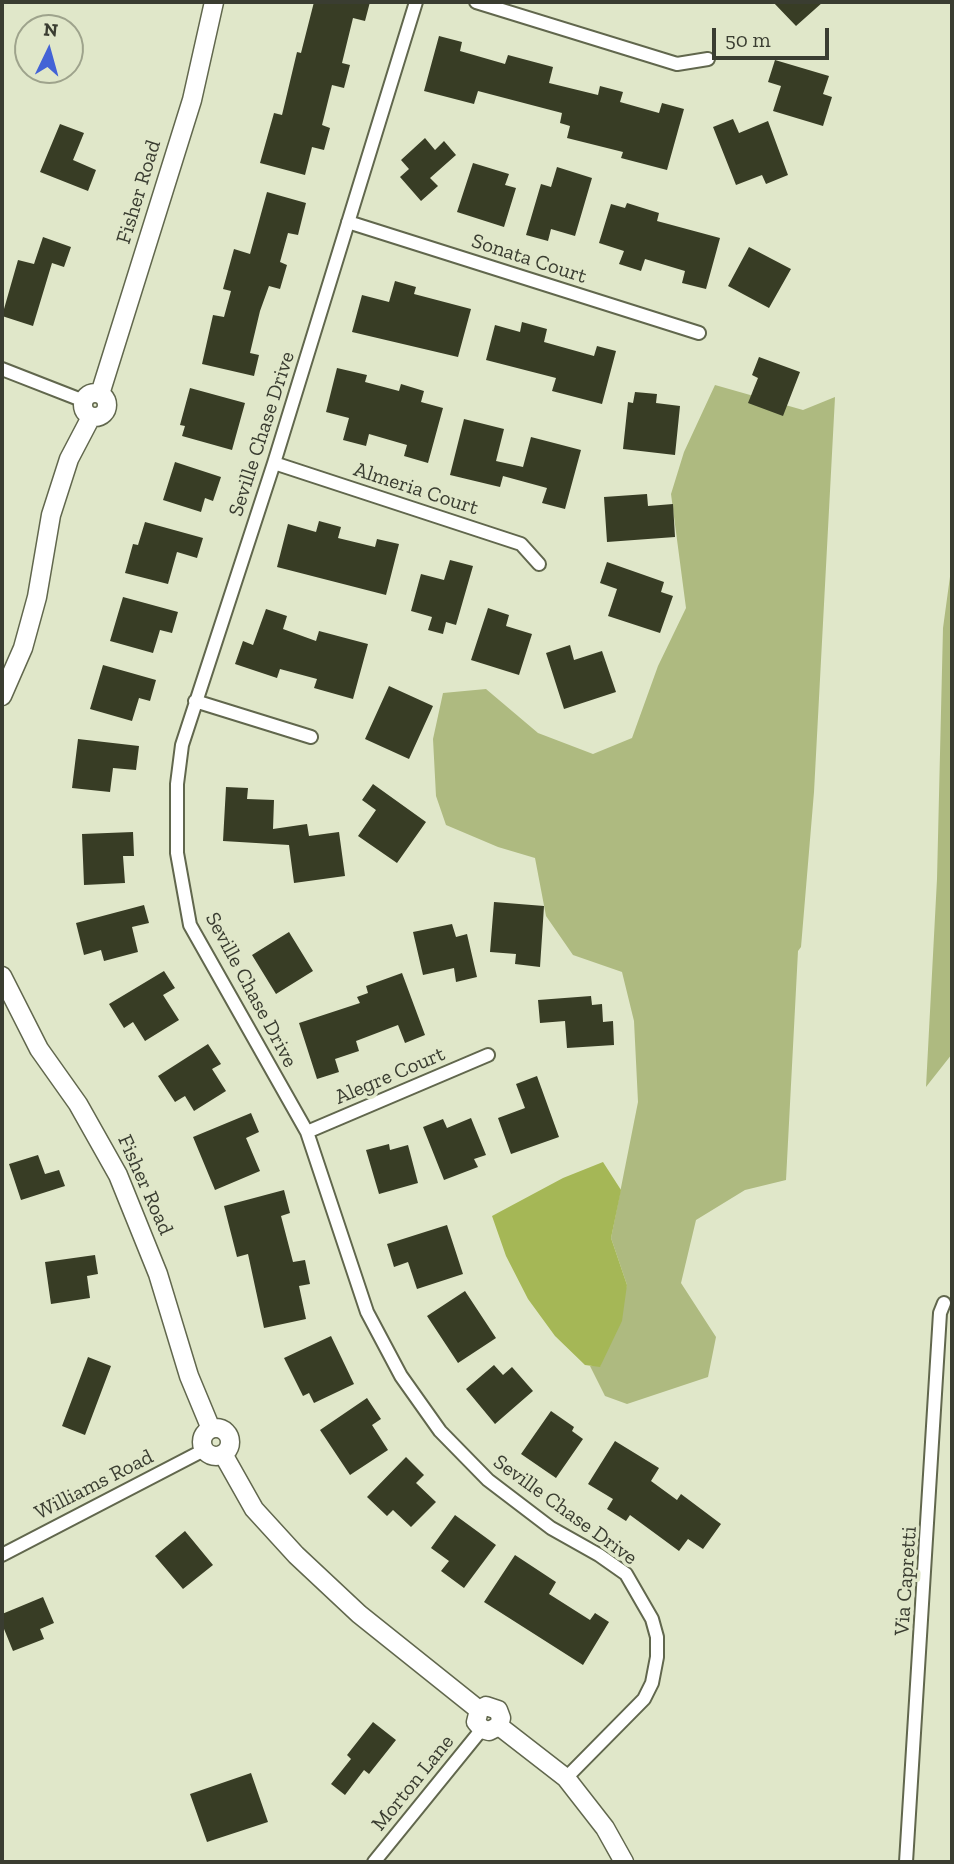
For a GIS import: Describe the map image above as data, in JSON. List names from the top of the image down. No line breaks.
{"streets":{"street":["Fisher Road","Sonata Court","Seville Chase Drive","Almeria Court","Alegre Court","Williams Road","Via Capretti","Morton Lane"]},"crossings":[["Fisher Road","Williams Road"],["Fisher Road","Morton Lane"],["Sonata Court","Seville Chase Drive"],["Seville Chase Drive","Almeria Court"],["Seville Chase Drive","Alegre Court"]],"scale_bar":"50 m","north":"top"}
